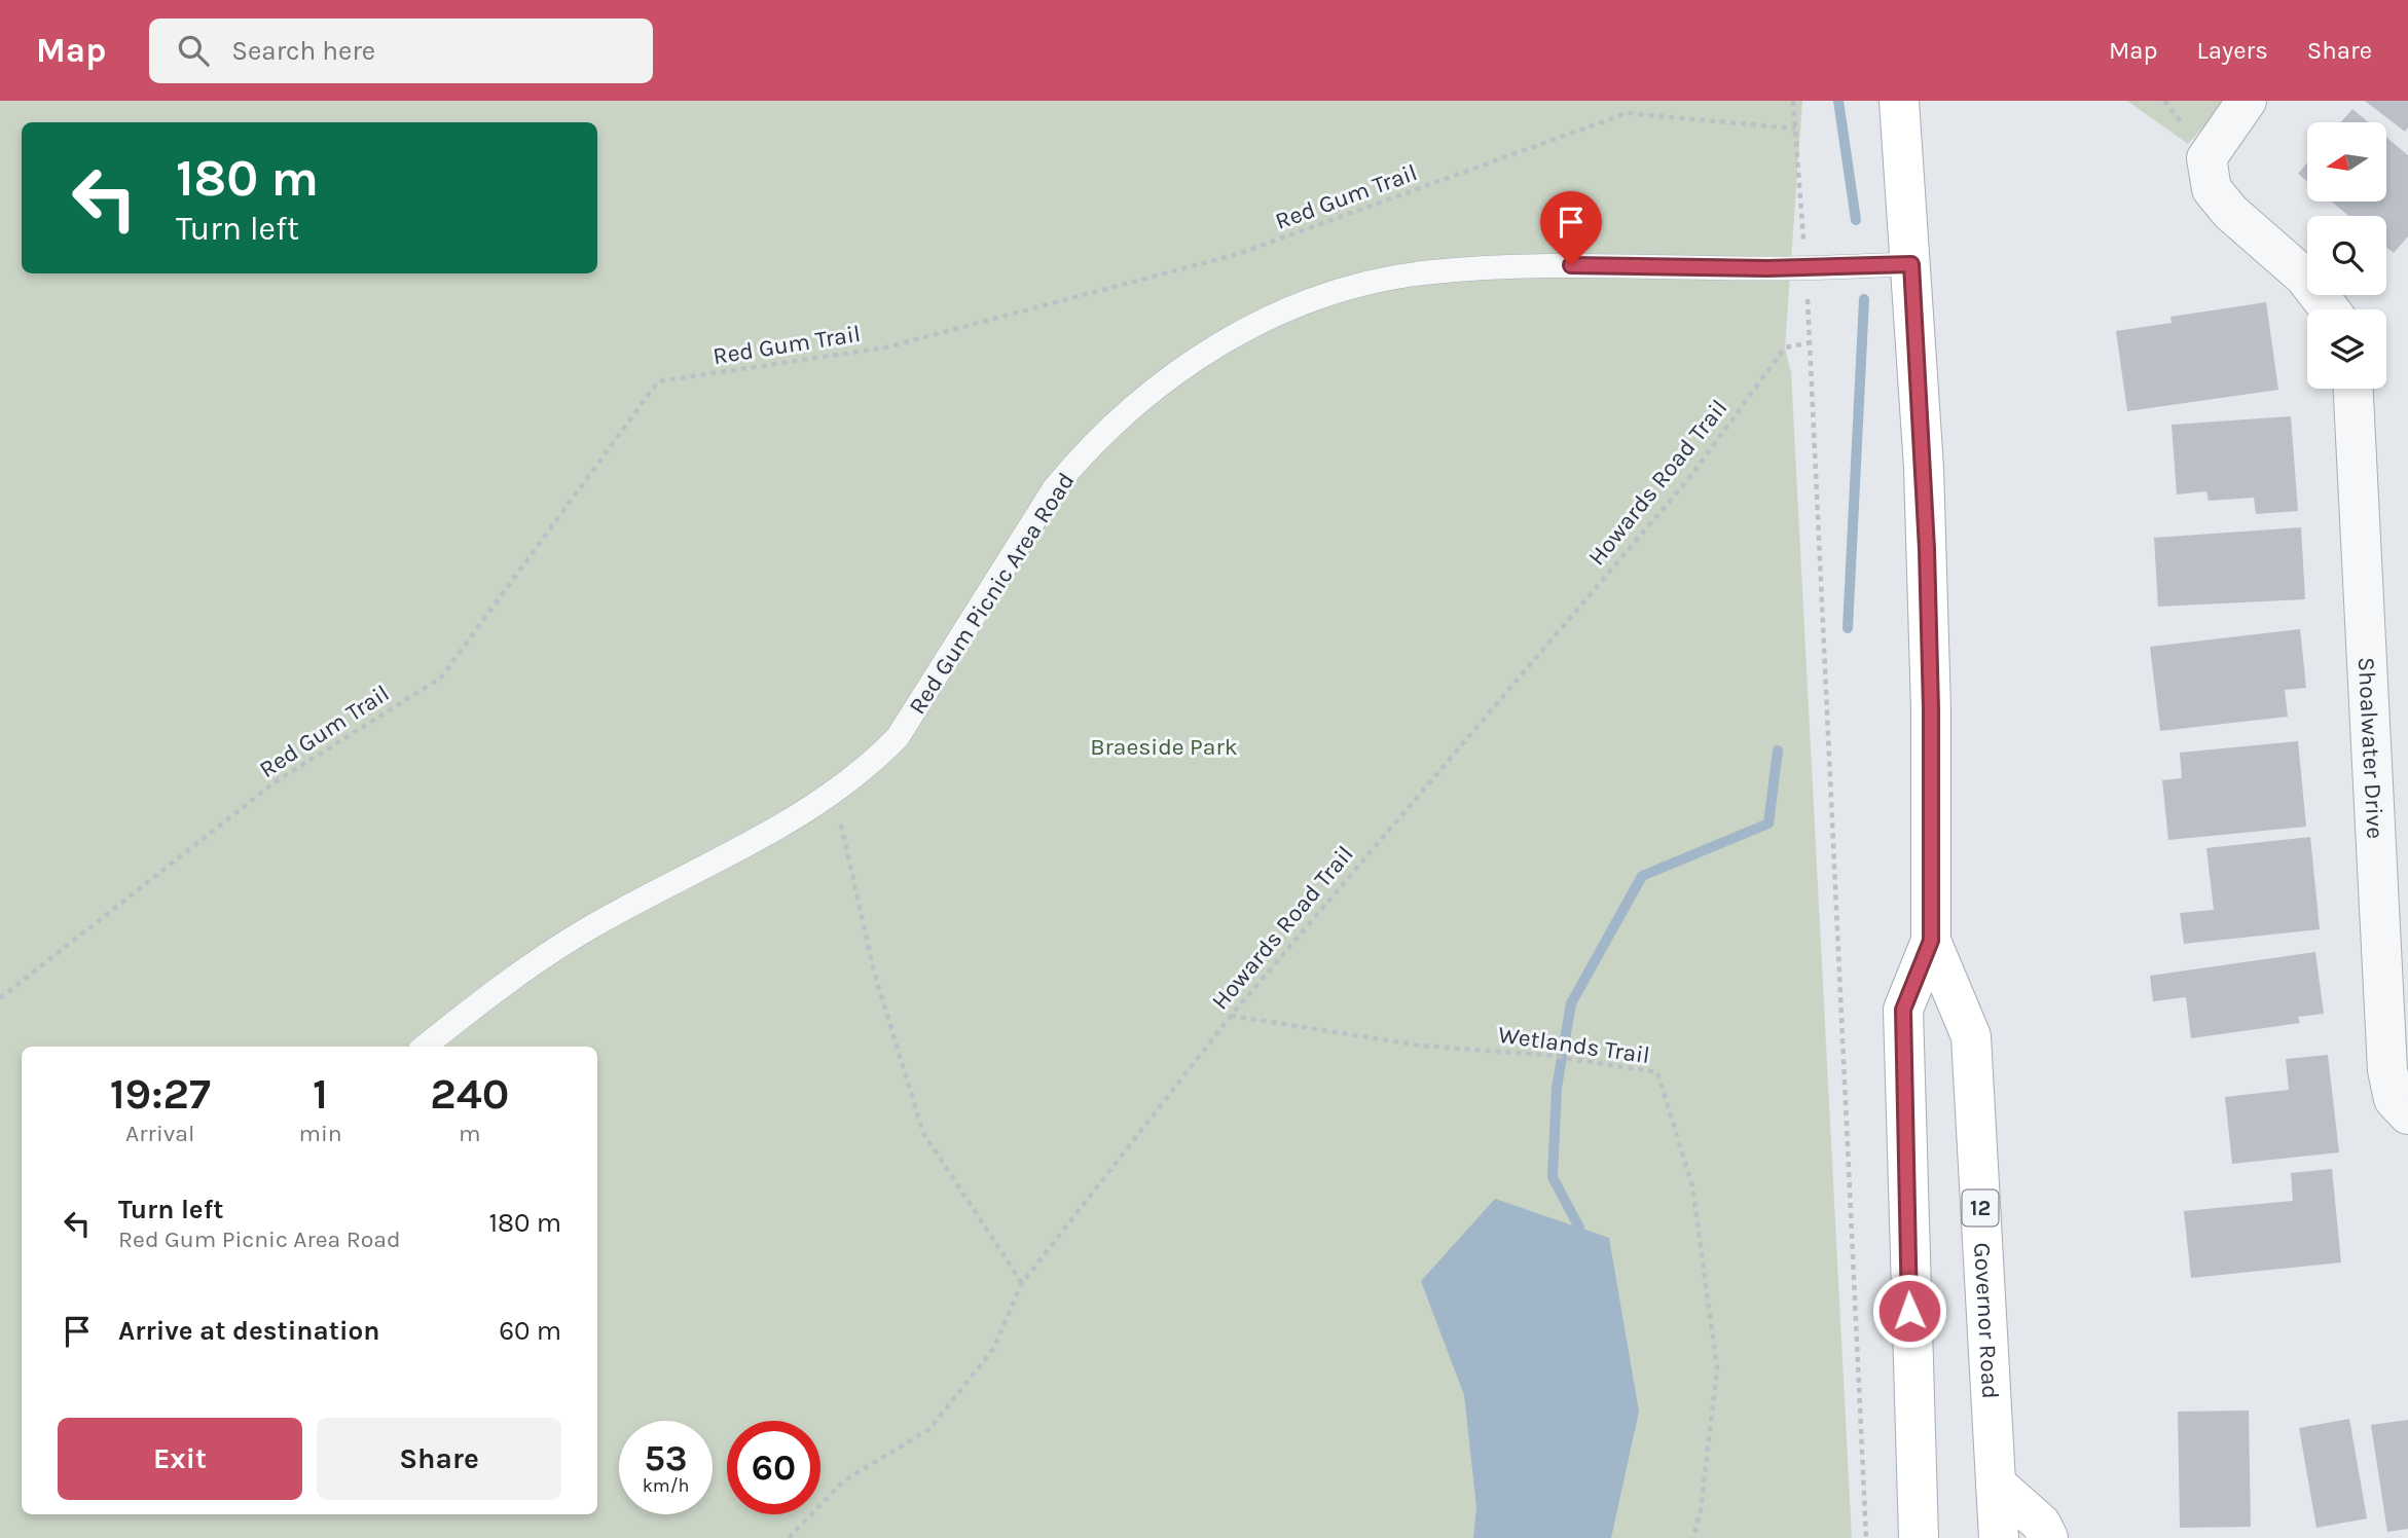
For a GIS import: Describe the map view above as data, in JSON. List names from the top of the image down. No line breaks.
{"streets":{"main road":["12","Governor Road"],"street":["Shoalwater Drive"],"lane":["Red Gum Picnic Area Road"],"path":["Red Gum Trail","Howards Road Trail","Wetlands Trail"]},"crossings":[["Howards Road Trail","Wetlands Trail"],["Red Gum Picnic Area Road","Governor Road"]],"parks":["Braeside Park"],"north":"left","page":{"header":"Map","search":"Search here","nav":["Map","Layers","Share"],"turn":["180 m","Turn left"],"eta":["19:27","Arrival","1","min","240","m"],"list":[{"name":"Turn left","note":"Red Gum Picnic Area Road","value":"180 m"},{"name":"Arrive at destination","value":"60 m"}],"buttons":["Exit","Share"],"speed":"53 km/h","limit":"60"}}
